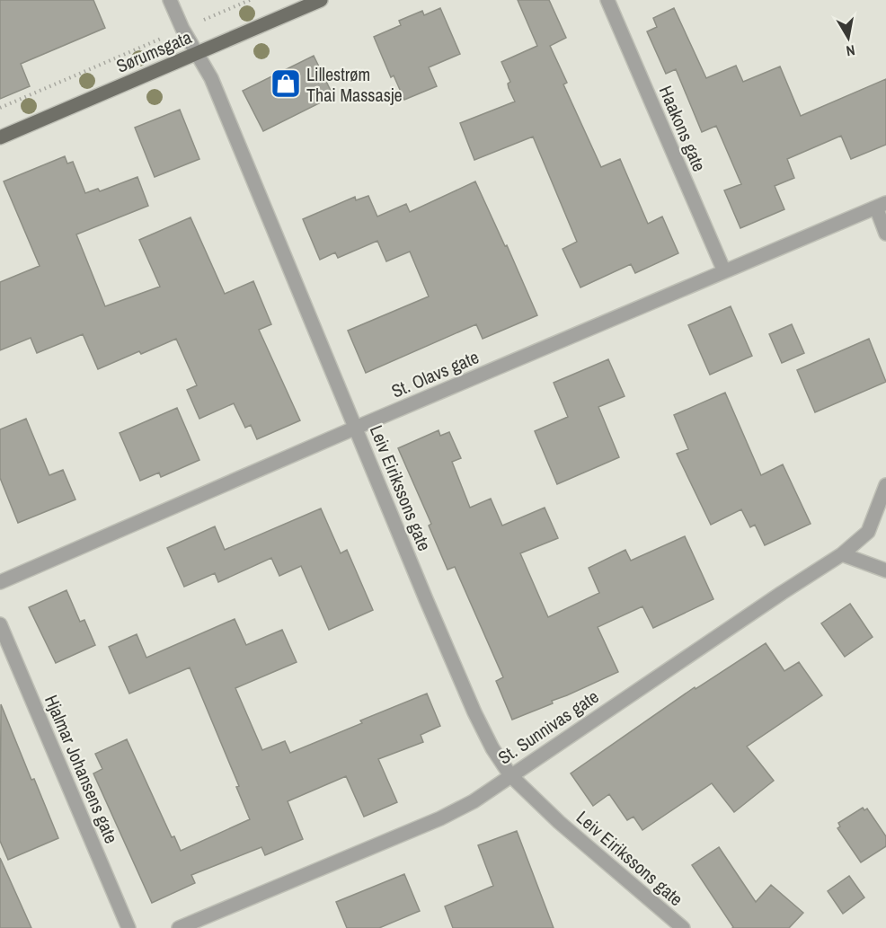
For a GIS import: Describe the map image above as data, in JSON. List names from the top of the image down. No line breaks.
{"streets":{"main road":["Sørumsgata"],"street":["Haakons gate","St. Olavs gate","Leiv Eirikssons gate","St. Sunnivas gate","Hjalmar Johansens gate"]},"crossings":[["Sørumsgata","Leiv Eirikssons gate"],["Haakons gate","St. Olavs gate"],["St. Olavs gate","Leiv Eirikssons gate"],["Leiv Eirikssons gate","St. Sunnivas gate"]],"places":{"shop":["Lillestrøm Thai Massasje"]},"north":"bottom"}
